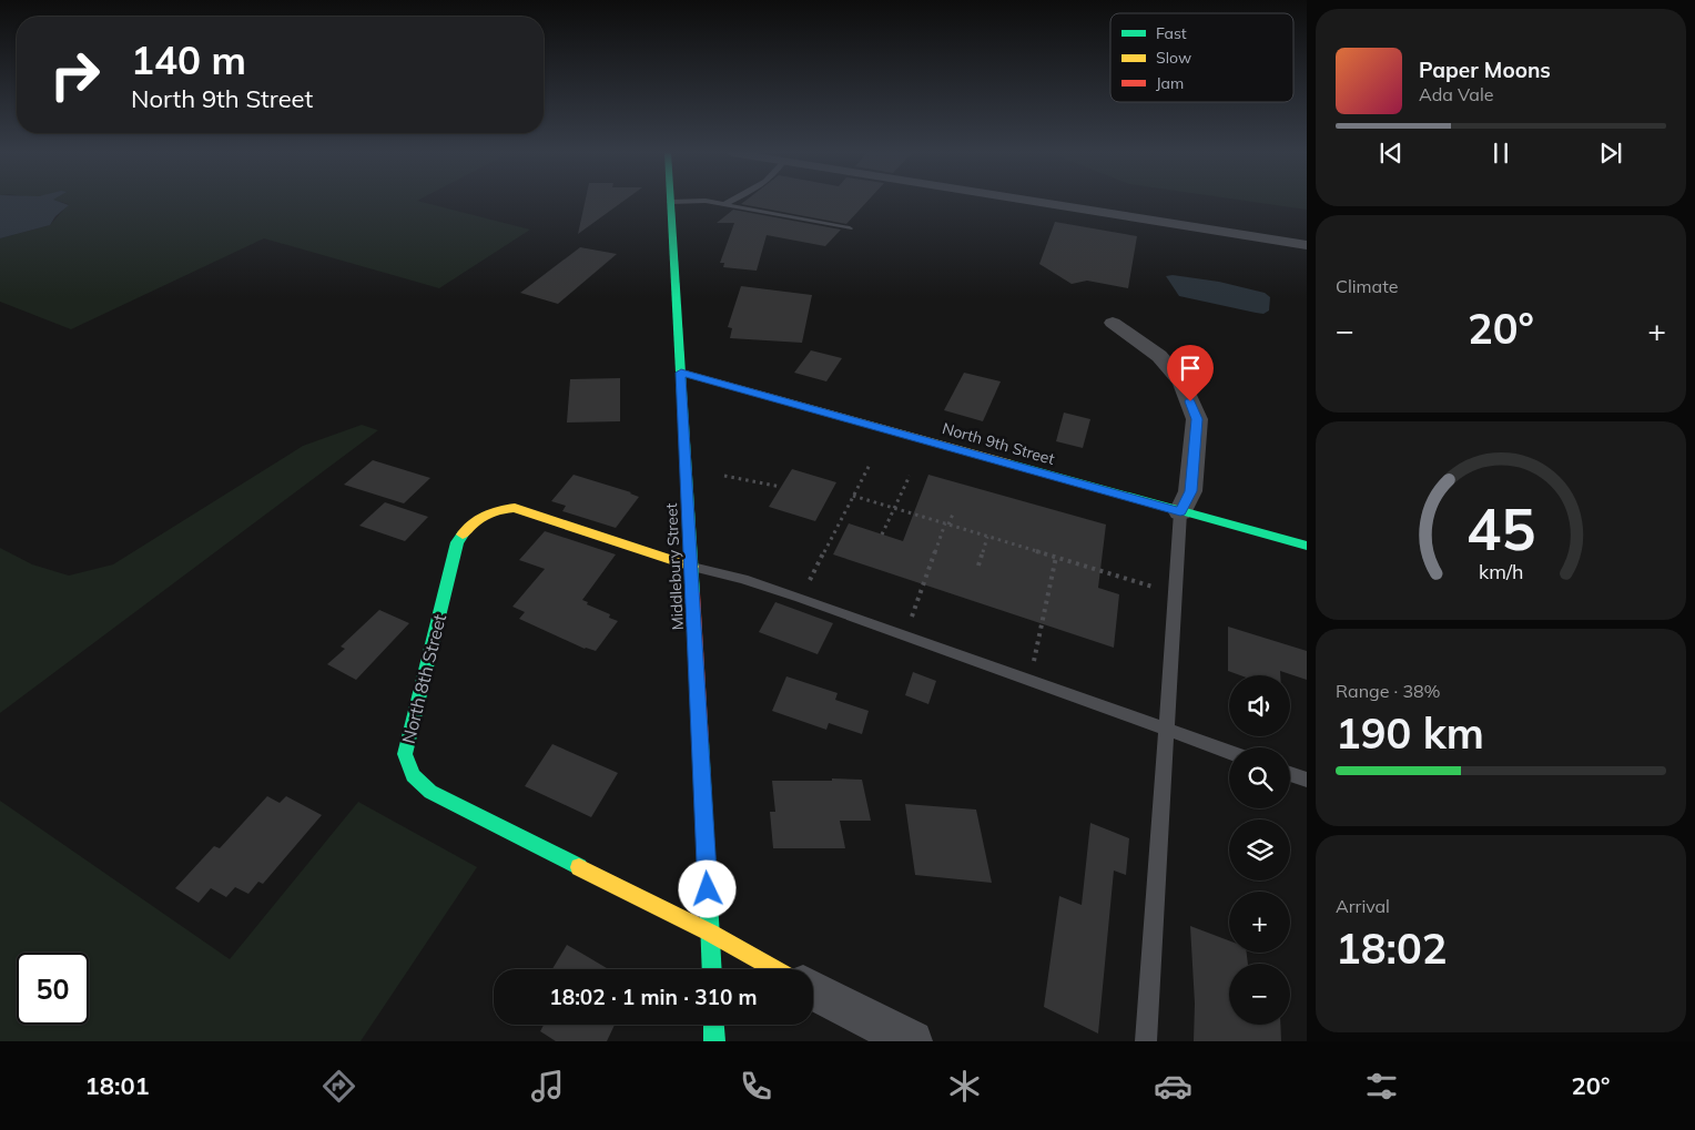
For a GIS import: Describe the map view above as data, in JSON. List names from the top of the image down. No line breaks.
{"streets":{"main road":["North 9th Street","Middlebury Street","North 8th Street"]},"crossings":[["North 9th Street","Middlebury Street"],["Middlebury Street","North 8th Street"]],"legend":["Fast","Slow","Jam"],"page":{"turn":["140 m","North 9th Street"],"song":["Paper Moons","Ada Vale"],"tile":["Climate",["Range · 38%","190 km"],["Arrival","18:02"]],"heat":["−","20°","+"],"map_buttons":["+","−"],"limit":"50","trip":"18:02 · 1 min · 310 m","tabs":["18:01","20°"],"gauge":["45","km/h"]}}
